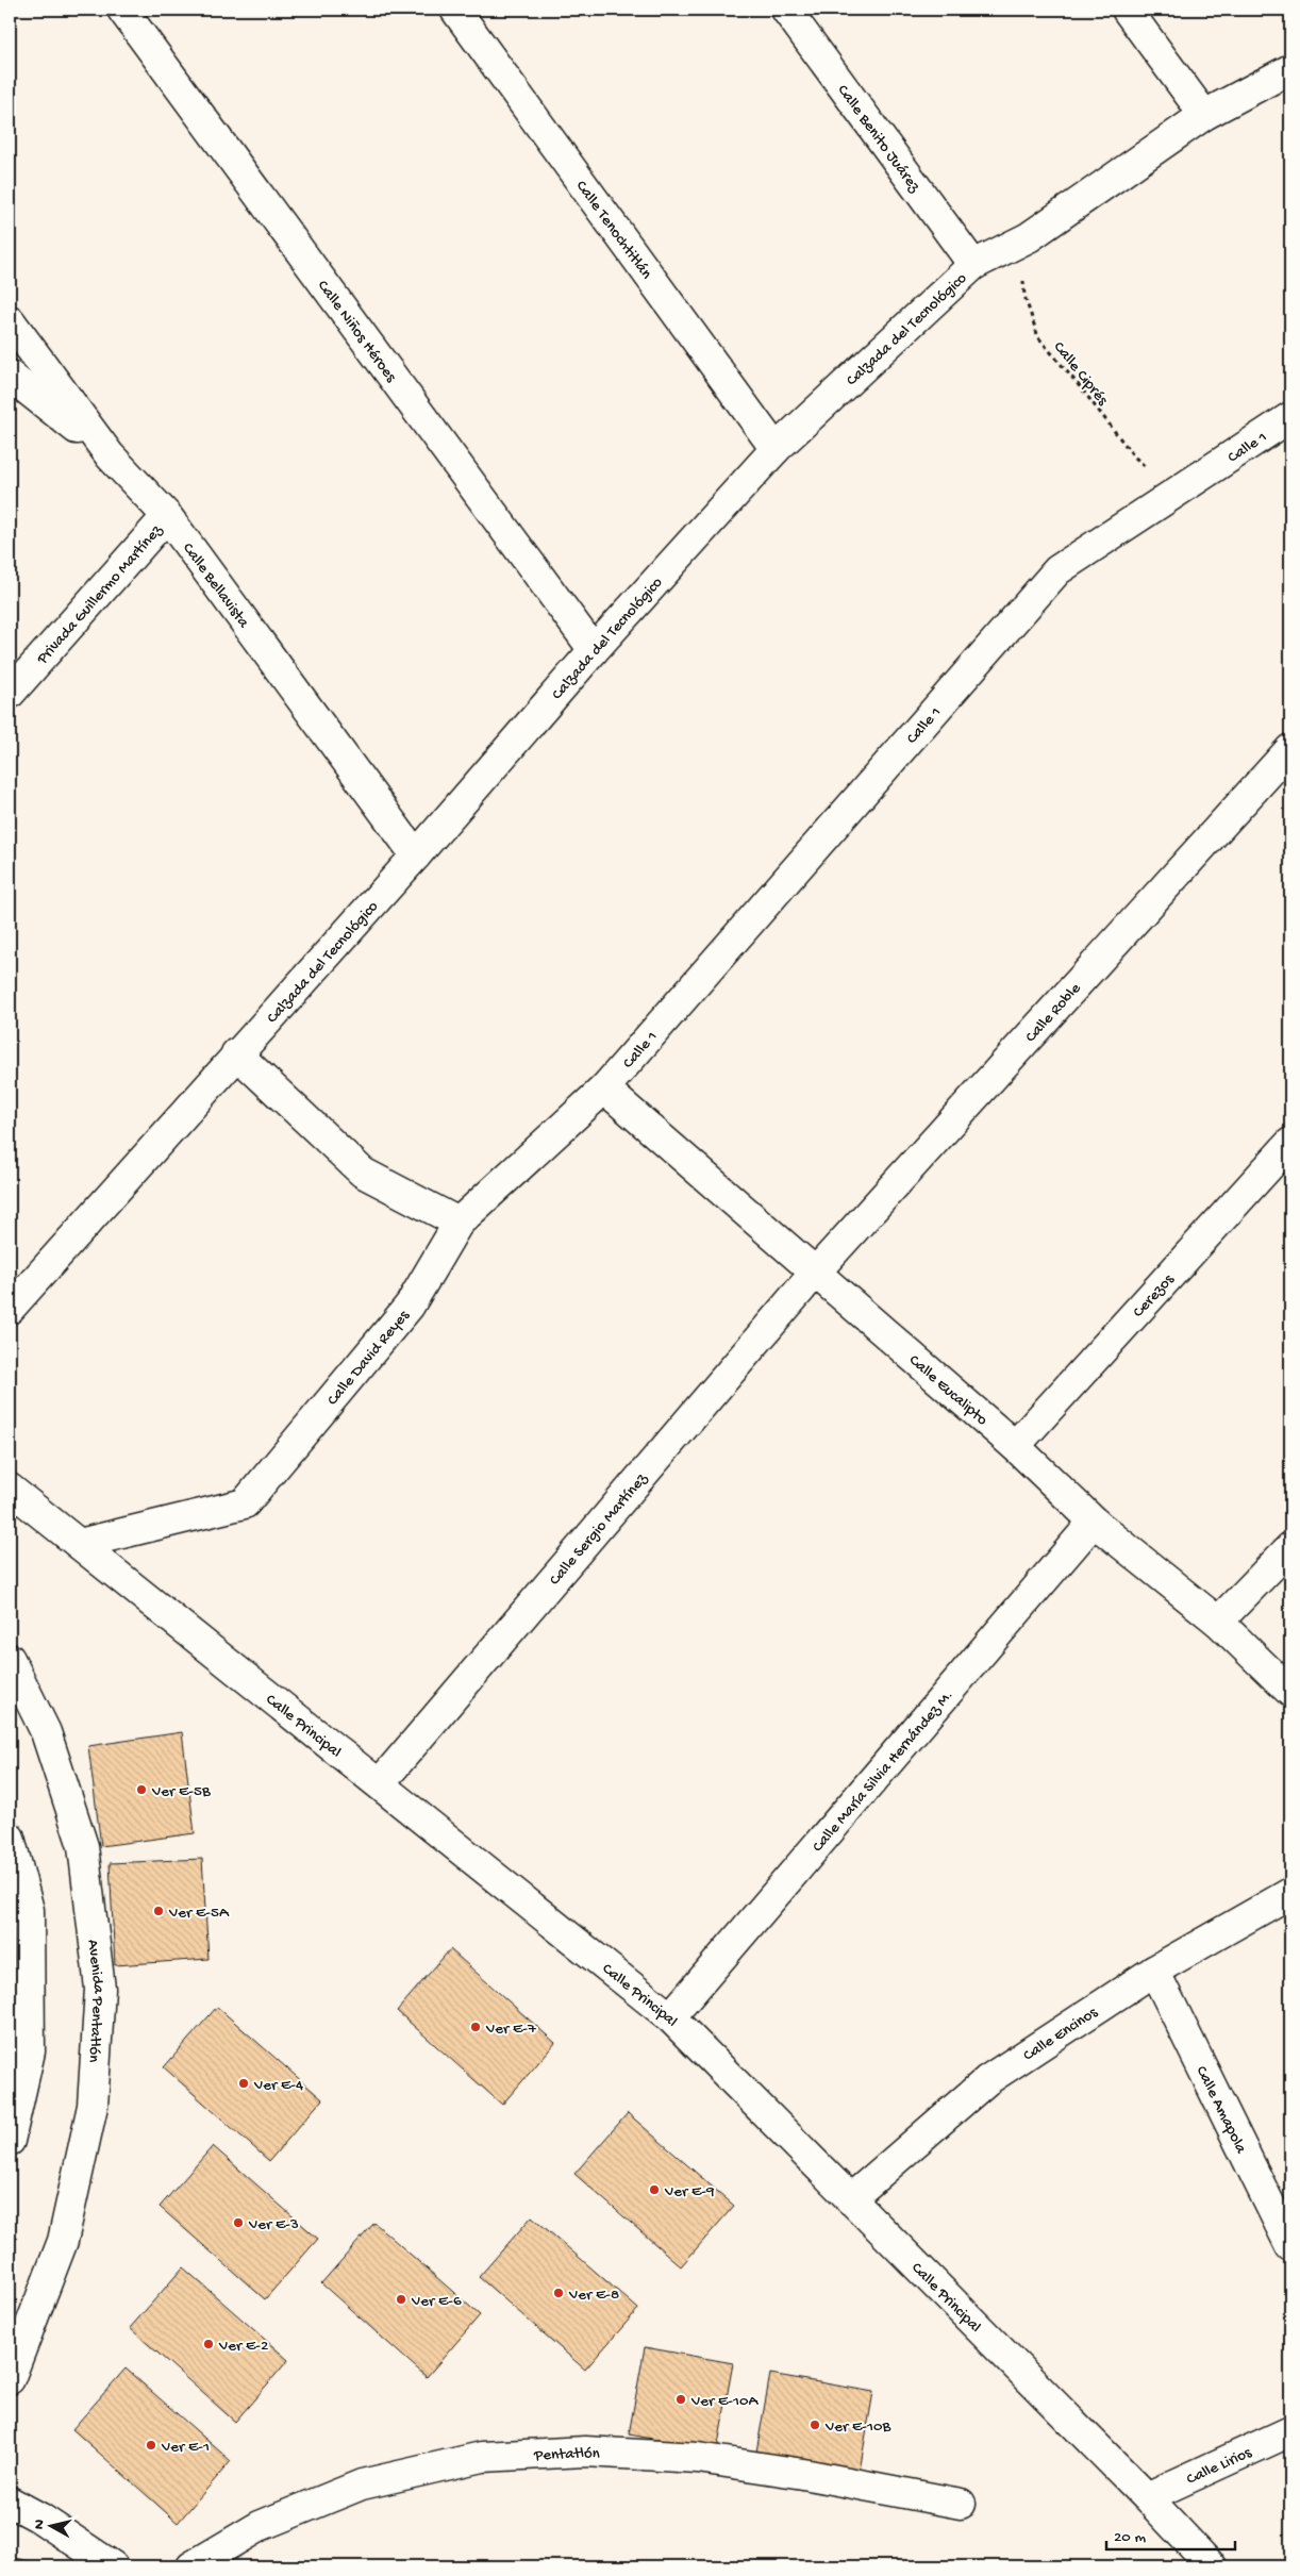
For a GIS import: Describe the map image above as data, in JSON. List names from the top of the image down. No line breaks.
{"streets":{"street":["Calle Benito Juárez","Calle Tenochtitlán","Calzada del Tecnológico","Calle Niños Héroes","Calle 1","Calle Bellavista","Privada Guillermo Martínez","Calle Roble","Cerezos","Calle David Reyes","Calle Eucalipto","Calle Sergio Martínez","Calle Principal","Calle María Silvia Hernández M.","Avenida Pentatlón","Calle Encinos","Calle Amapola","Pentatlón","Calle Lirios"],"path":["Calle Ciprés"]},"crossings":[["Calle Benito Juárez","Calzada del Tecnológico"],["Calle Tenochtitlán","Calzada del Tecnológico"],["Calzada del Tecnológico","Calle Niños Héroes"],["Calzada del Tecnológico","Calle Ciprés"],["Calzada del Tecnológico","Calle Bellavista"],["Calle Ciprés","Calle 1"],["Calle 1","Calle David Reyes"],["Calle 1","Calle Eucalipto"],["Calle Bellavista","Privada Guillermo Martínez"],["Calle Roble","Calle Eucalipto"],["Calle Roble","Calle Sergio Martínez"],["Cerezos","Calle Eucalipto"],["Calle David Reyes","Calle Eucalipto"],["Calle David Reyes","Calle Principal"],["Calle Eucalipto","Calle Sergio Martínez"],["Calle Eucalipto","Calle María Silvia Hernández M."],["Calle Sergio Martínez","Calle Principal"],["Calle Principal","Calle María Silvia Hernández M."],["Calle Principal","Calle Encinos"],["Calle Principal","Calle Lirios"],["Calle Encinos","Calle Amapola"]],"places":["Ver E-5B","Ver E-5A","Ver E-7","Ver E-4","Ver E-9","Ver E-3","Ver E-8","Ver E-6","Ver E-2","Ver E-10A","Ver E-10B","Ver E-1"],"scale_bar":"20 m","north":"left"}
